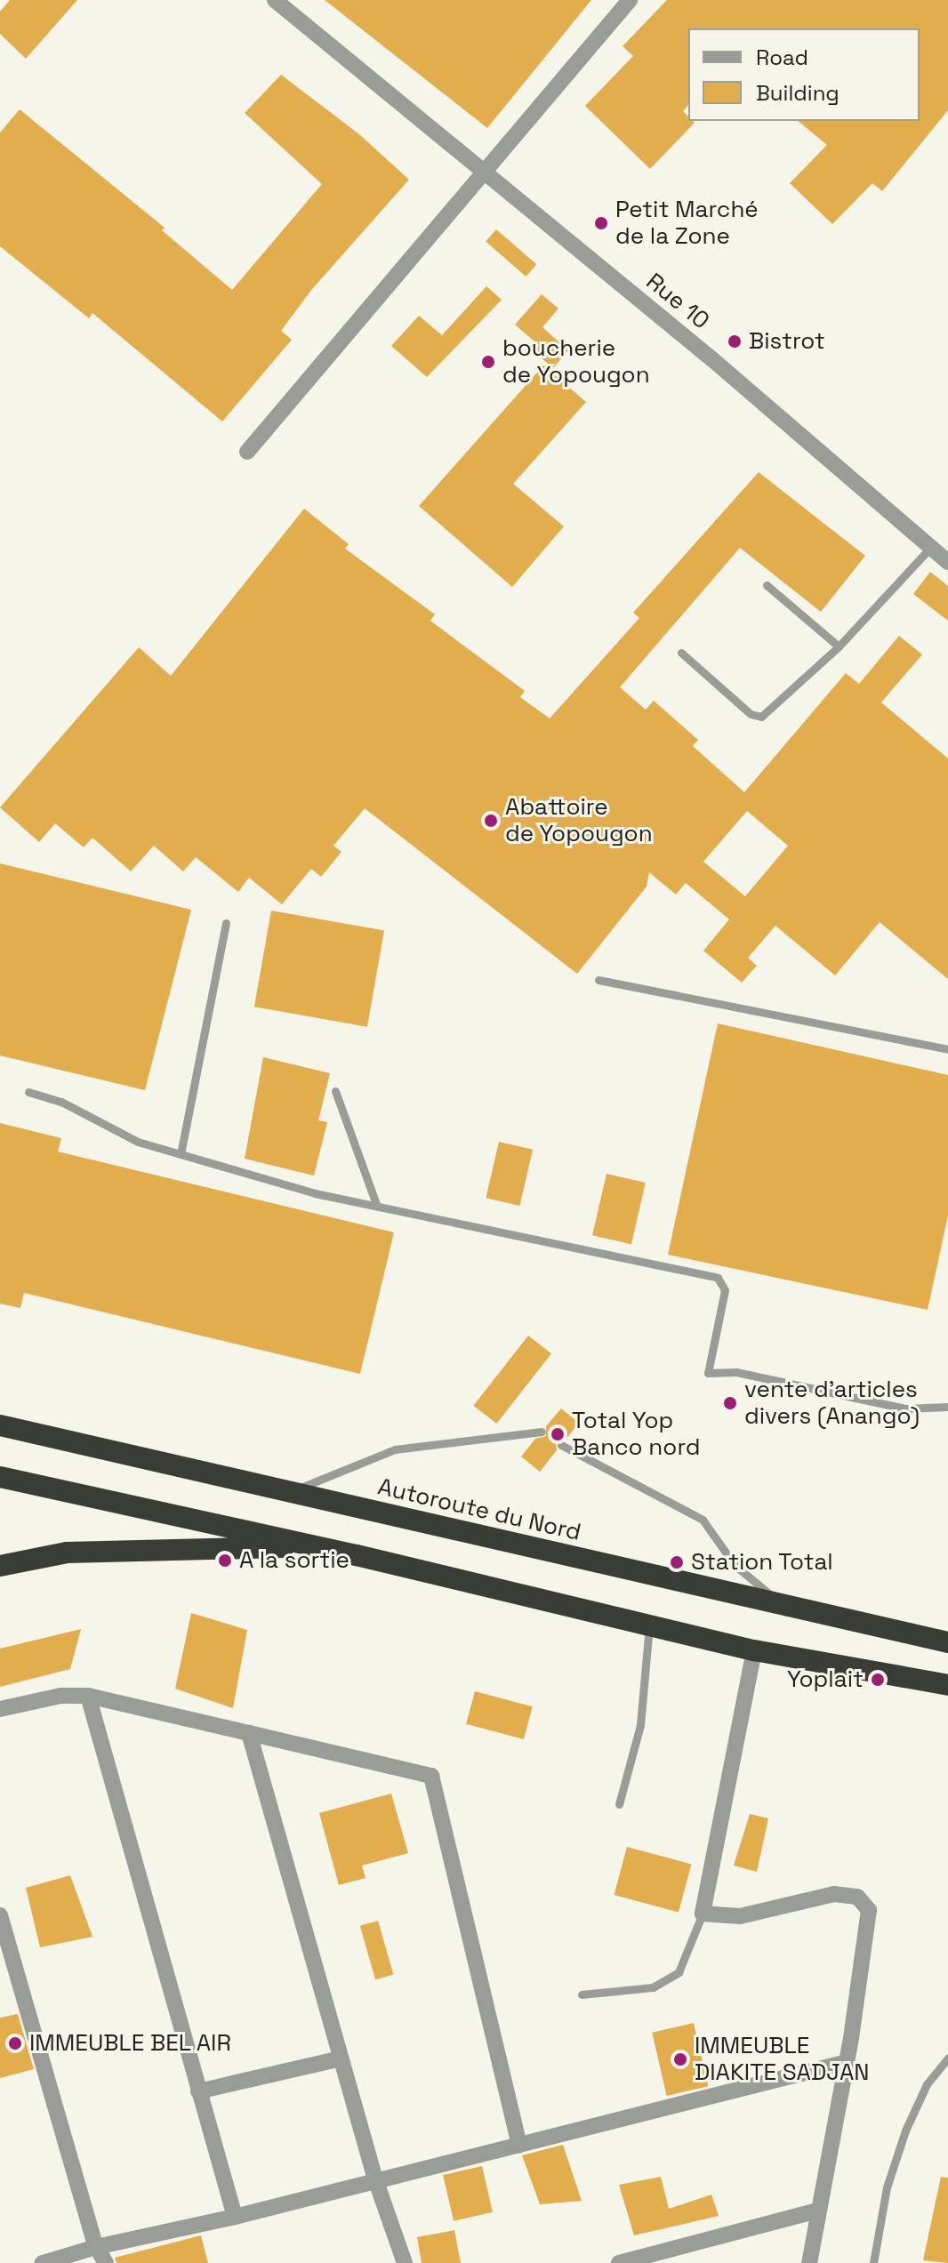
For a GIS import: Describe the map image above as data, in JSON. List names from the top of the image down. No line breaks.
{"streets":{"highway":["Autoroute du Nord"],"street":["Rue 10"]},"places":["Petit Marché de la Zone","Bistrot","boucherie de Yopougon","Abattoire de Yopougon","vente d'articles divers (Anango)","Total Yop Banco nord","A la sortie","Station Total","Yoplait","IMMEUBLE BEL AIR","IMMEUBLE DIAKITE SADJAN"],"legend":["Road","Building"]}
